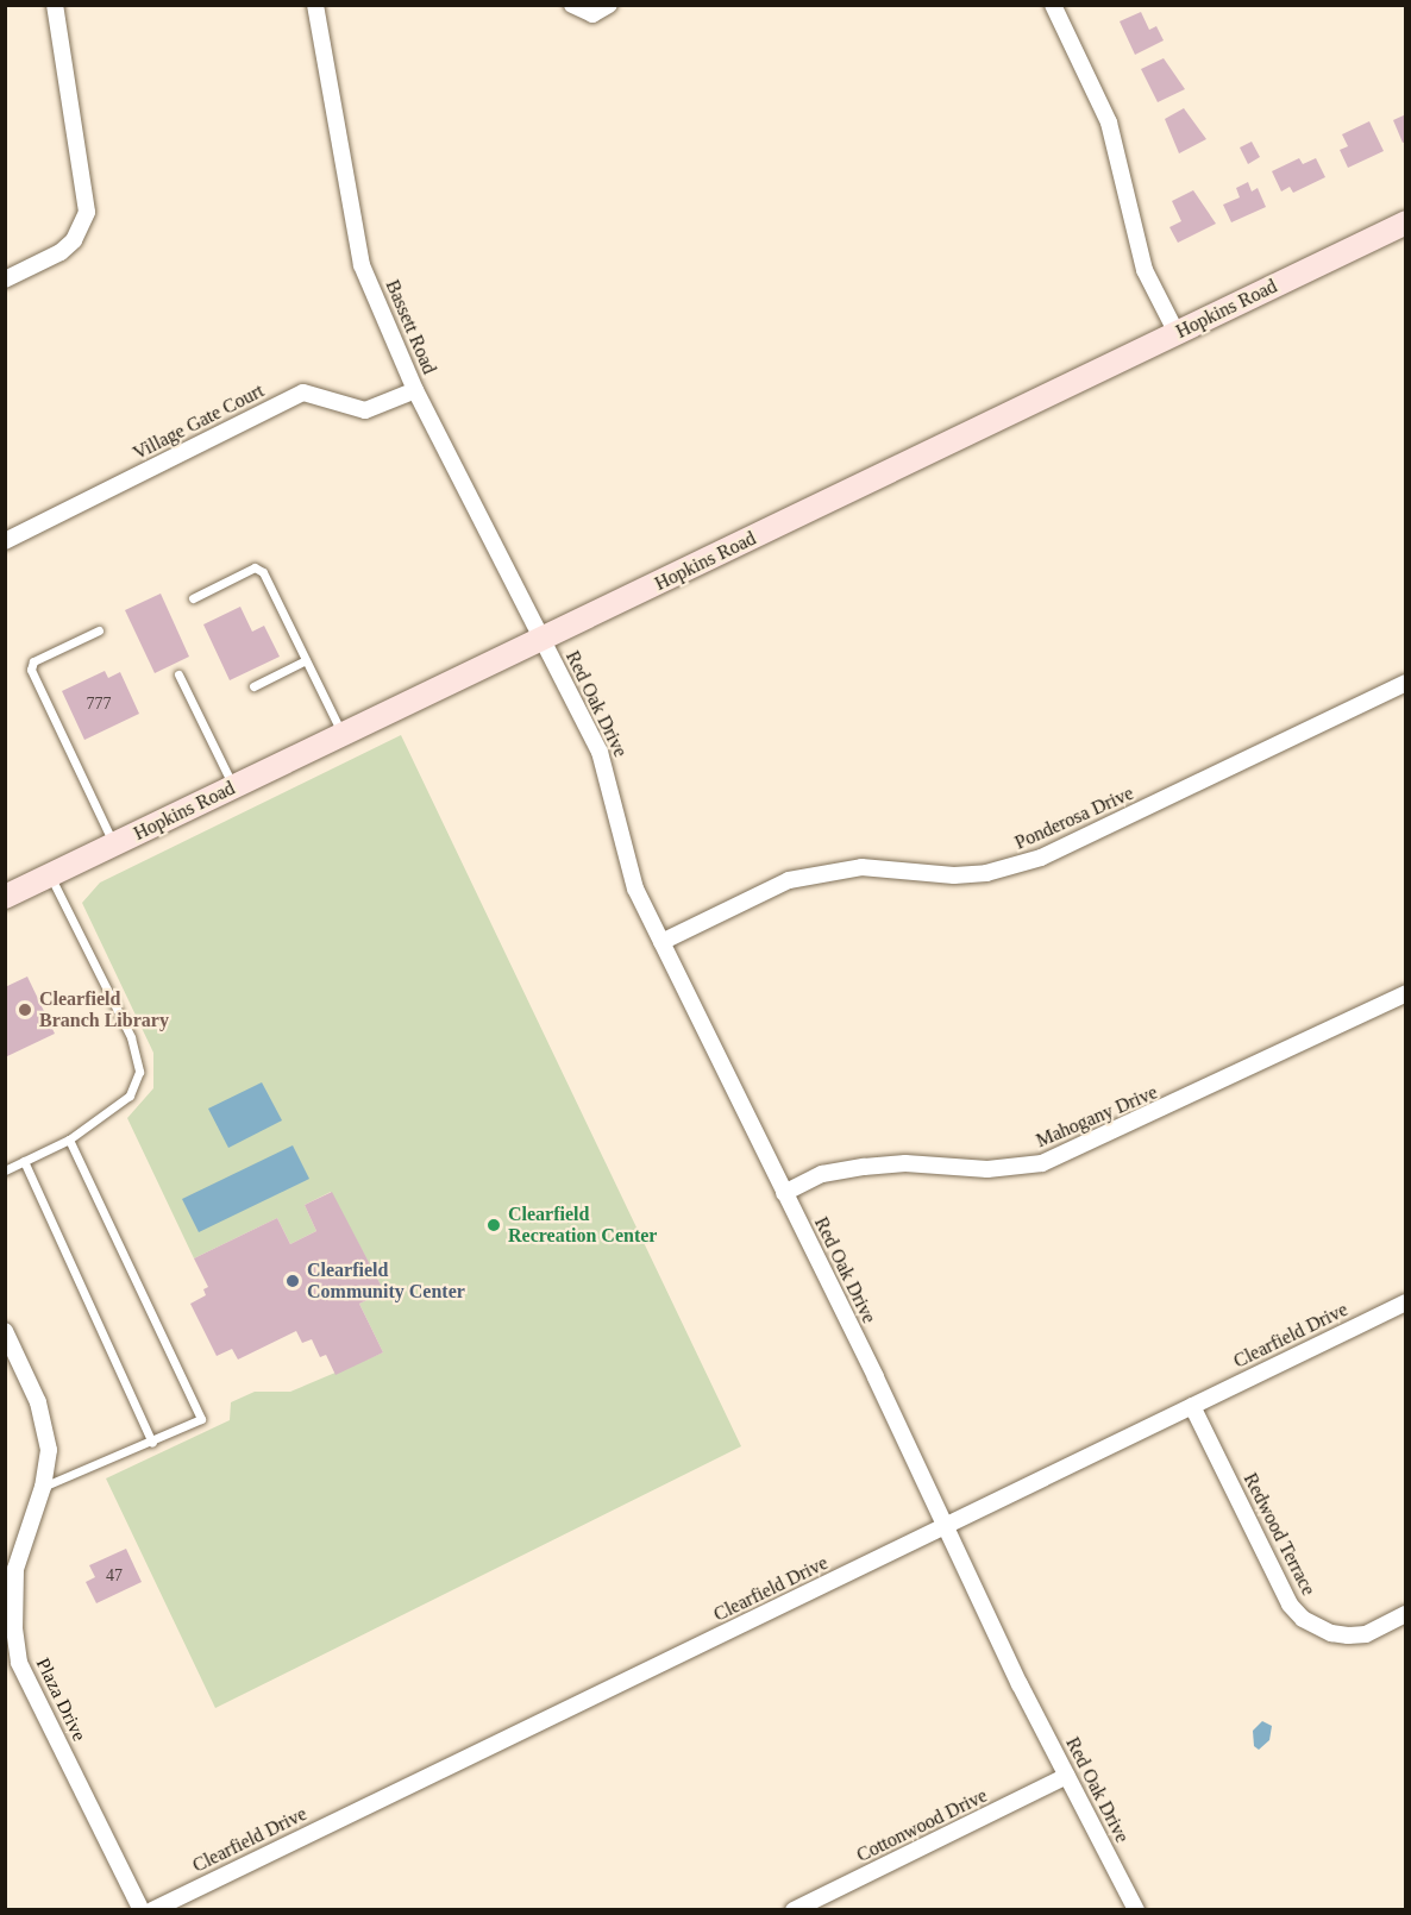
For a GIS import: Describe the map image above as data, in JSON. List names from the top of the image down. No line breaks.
{"streets":{"street":["Hopkins Road","Bassett Road","Village Gate Court","Red Oak Drive","Ponderosa Drive","Mahogany Drive","Clearfield Drive","Redwood Terrace","Plaza Drive","Cottonwood Drive"]},"crossings":[["Hopkins Road","Bassett Road"],["Hopkins Road","Red Oak Drive"],["Bassett Road","Village Gate Court"],["Bassett Road","Red Oak Drive"],["Red Oak Drive","Ponderosa Drive"],["Red Oak Drive","Mahogany Drive"],["Red Oak Drive","Clearfield Drive"],["Red Oak Drive","Cottonwood Drive"],["Clearfield Drive","Redwood Terrace"]],"places":["Clearfield Branch Library","Clearfield Recreation Center","Clearfield Community Center"],"house_numbers":["777","47"]}
